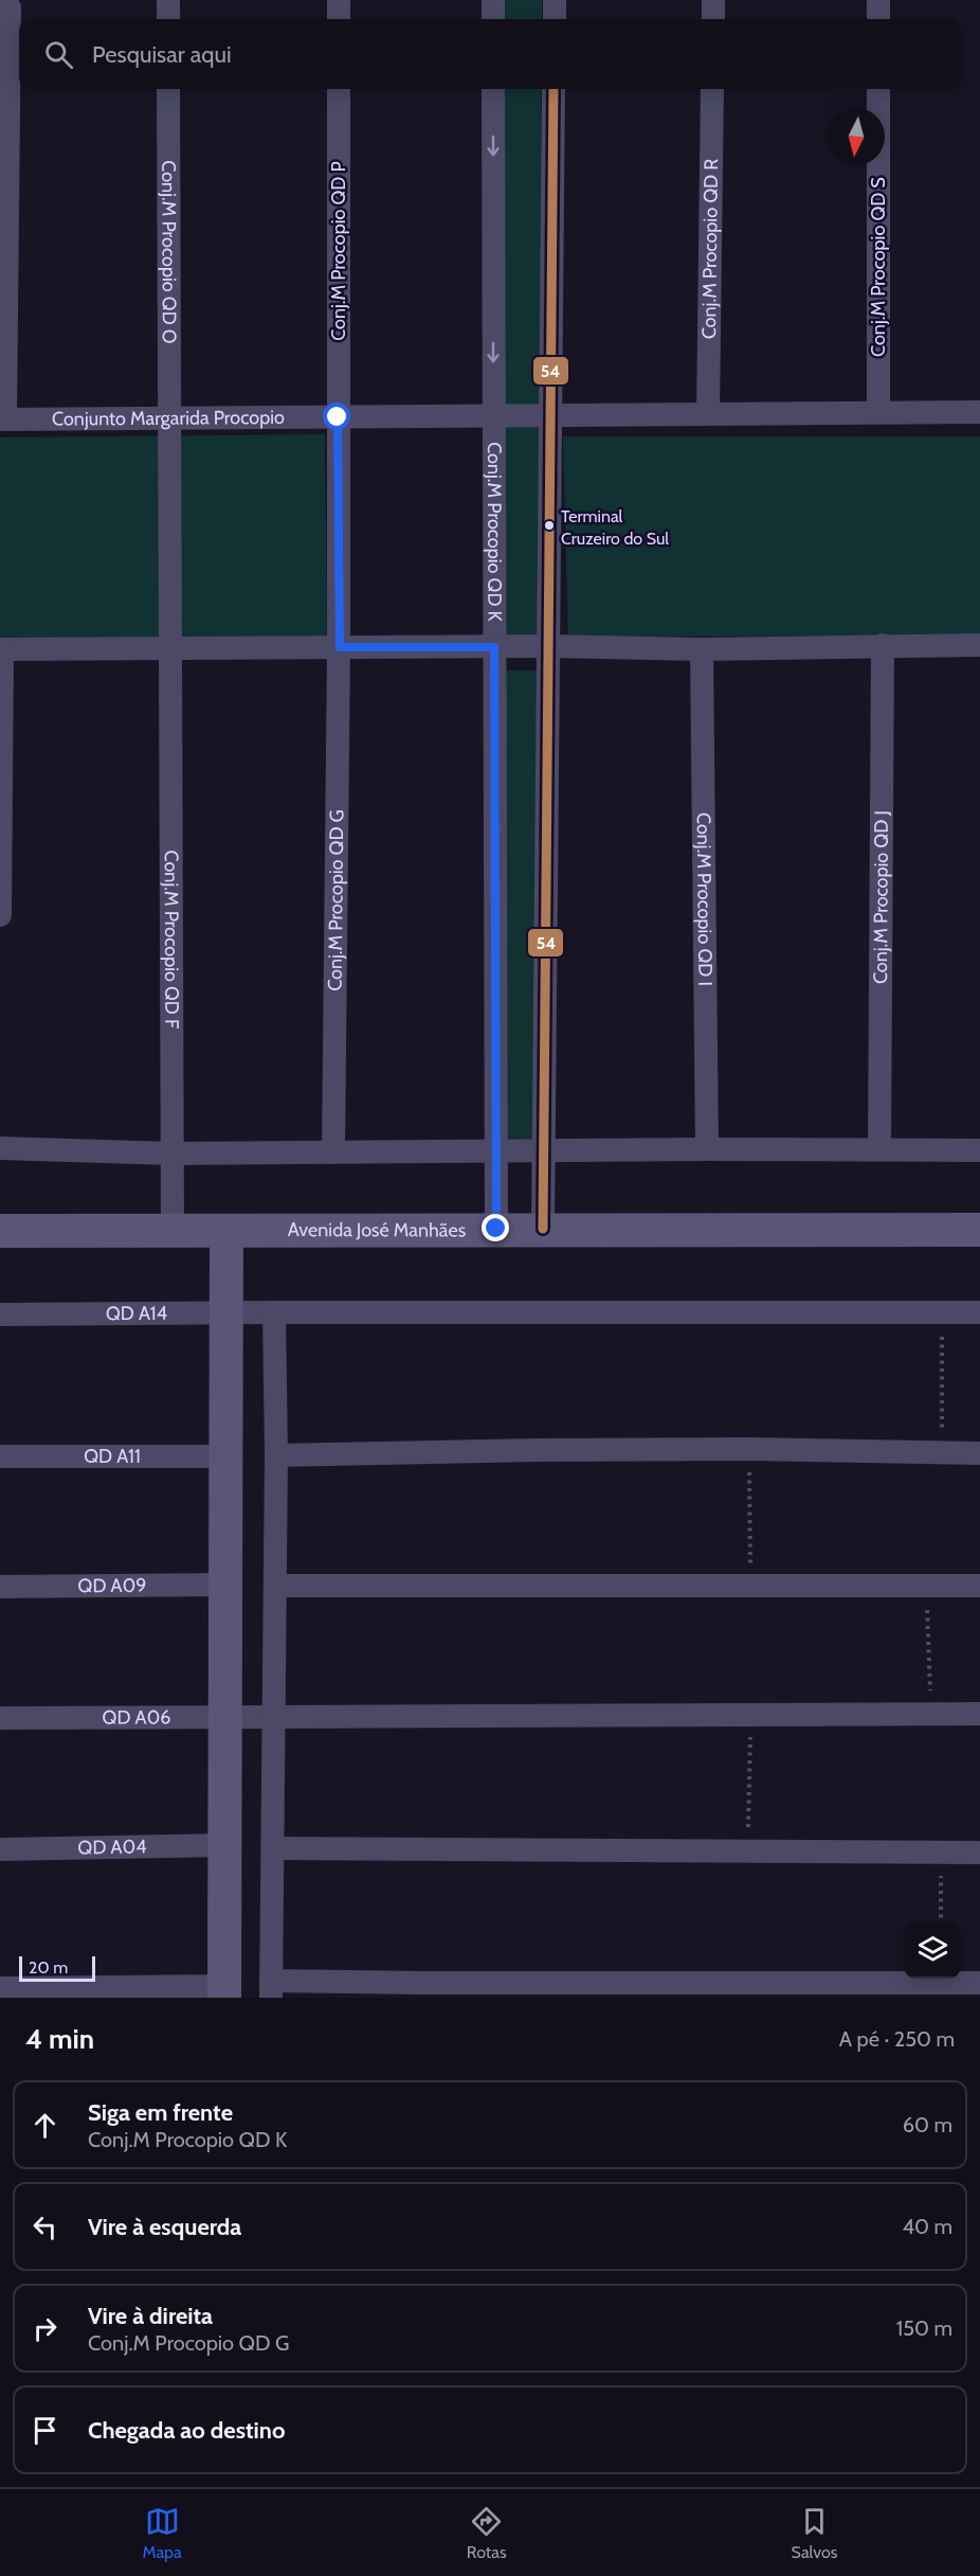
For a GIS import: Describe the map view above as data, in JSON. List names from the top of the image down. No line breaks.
{"streets":{"street":["Conj.M Procopio QD R","Conj.M Procopio QD O","Conj.M Procopio QD P","Conj.M Procopio QD S","Conjunto Margarida Procopio","Conj.M Procopio QD K","Conj.M Procopio QD J","Conj.M Procopio QD I","Conj.M Procopio QD G","Conj.M Procopio QD F","Avenida José Manhães","QD A14","QD A11","QD A09","QD A06","QD A04"]},"crossings":[["Conj.M Procopio QD R","Conjunto Margarida Procopio"],["Conj.M Procopio QD O","Conjunto Margarida Procopio"],["Conj.M Procopio QD O","Conj.M Procopio QD F"],["Conj.M Procopio QD P","Conjunto Margarida Procopio"],["Conj.M Procopio QD S","Conjunto Margarida Procopio"],["Conjunto Margarida Procopio","Conj.M Procopio QD K"],["Conj.M Procopio QD F","Avenida José Manhães"]],"places":["Terminal Cruzeiro do Sul"],"lines":["transit line 54"],"scale_bar":"20 m","north":"bottom","page":{"search":"Pesquisar aqui","scale":"20 m","heading":["4 min","A pé · 250 m"],"list":[["Siga em frente","Conj.M Procopio QD K","60 m"],["Vire à esquerda","40 m"],["Vire à direita","Conj.M Procopio QD G","150 m"],"Chegada ao destino"],"nav":["Mapa","Rotas","Salvos"]}}
